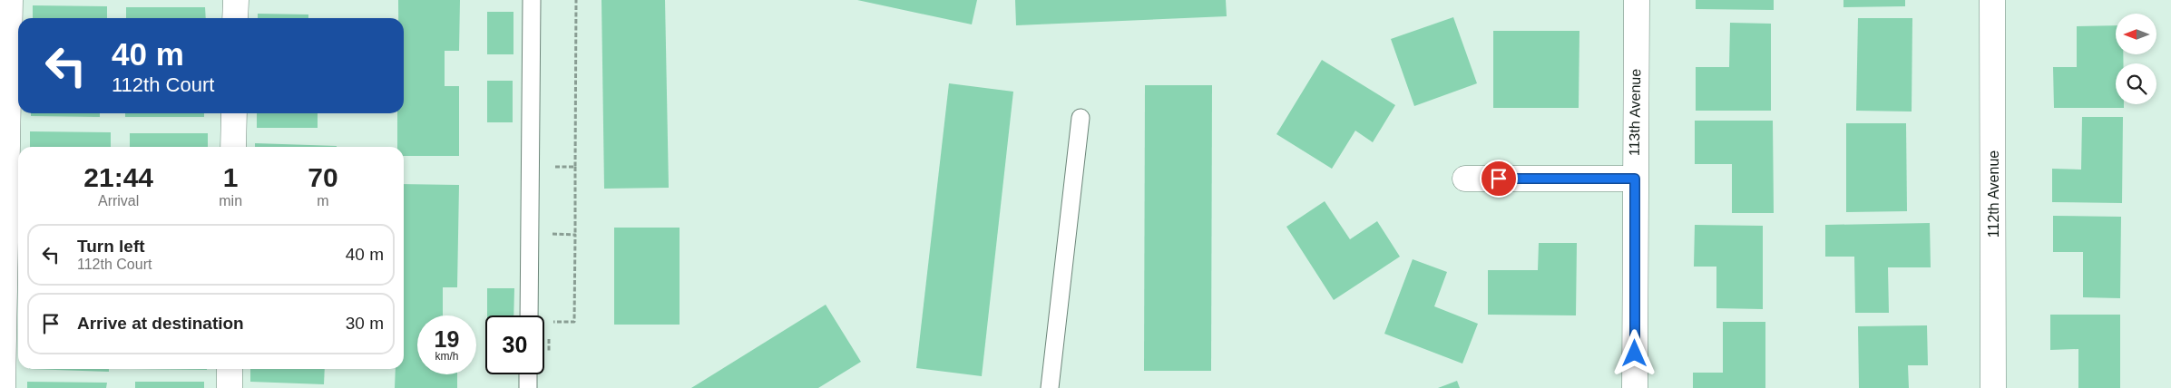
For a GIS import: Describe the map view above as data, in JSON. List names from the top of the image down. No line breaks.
{"streets":{"street":["113th Avenue","112th Avenue"]},"north":"left","page":{"turn":["40 m","112th Court"],"eta":["21:44","Arrival","1","min","70","m"],"list":[{"name":"Turn left","note":"112th Court","value":"40 m"},{"name":"Arrive at destination","value":"30 m"}],"speed":"19 km/h","limit":"30"}}
